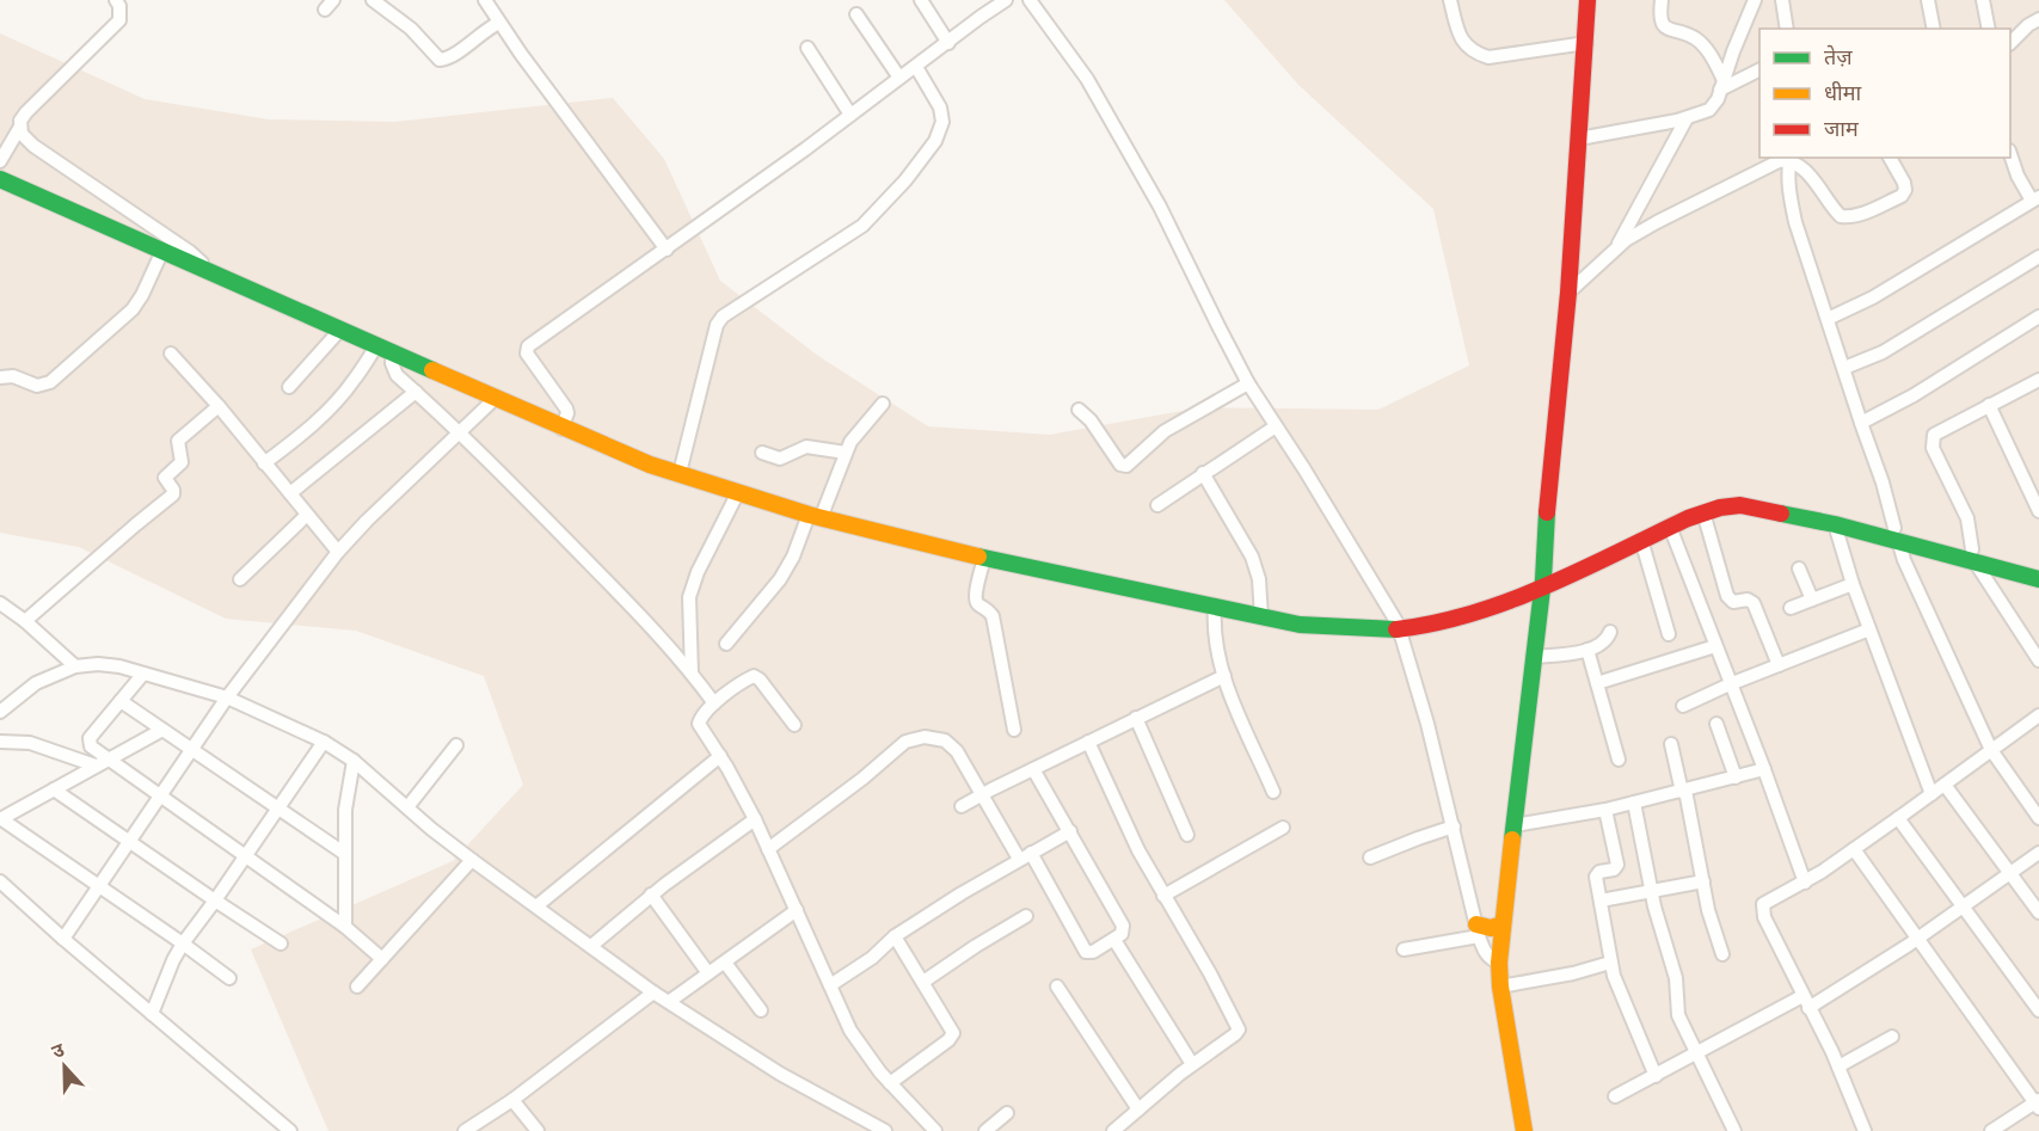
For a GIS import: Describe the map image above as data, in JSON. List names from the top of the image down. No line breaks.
{"legend":["तेज़","धीमा","जाम"],"north":"top"}
